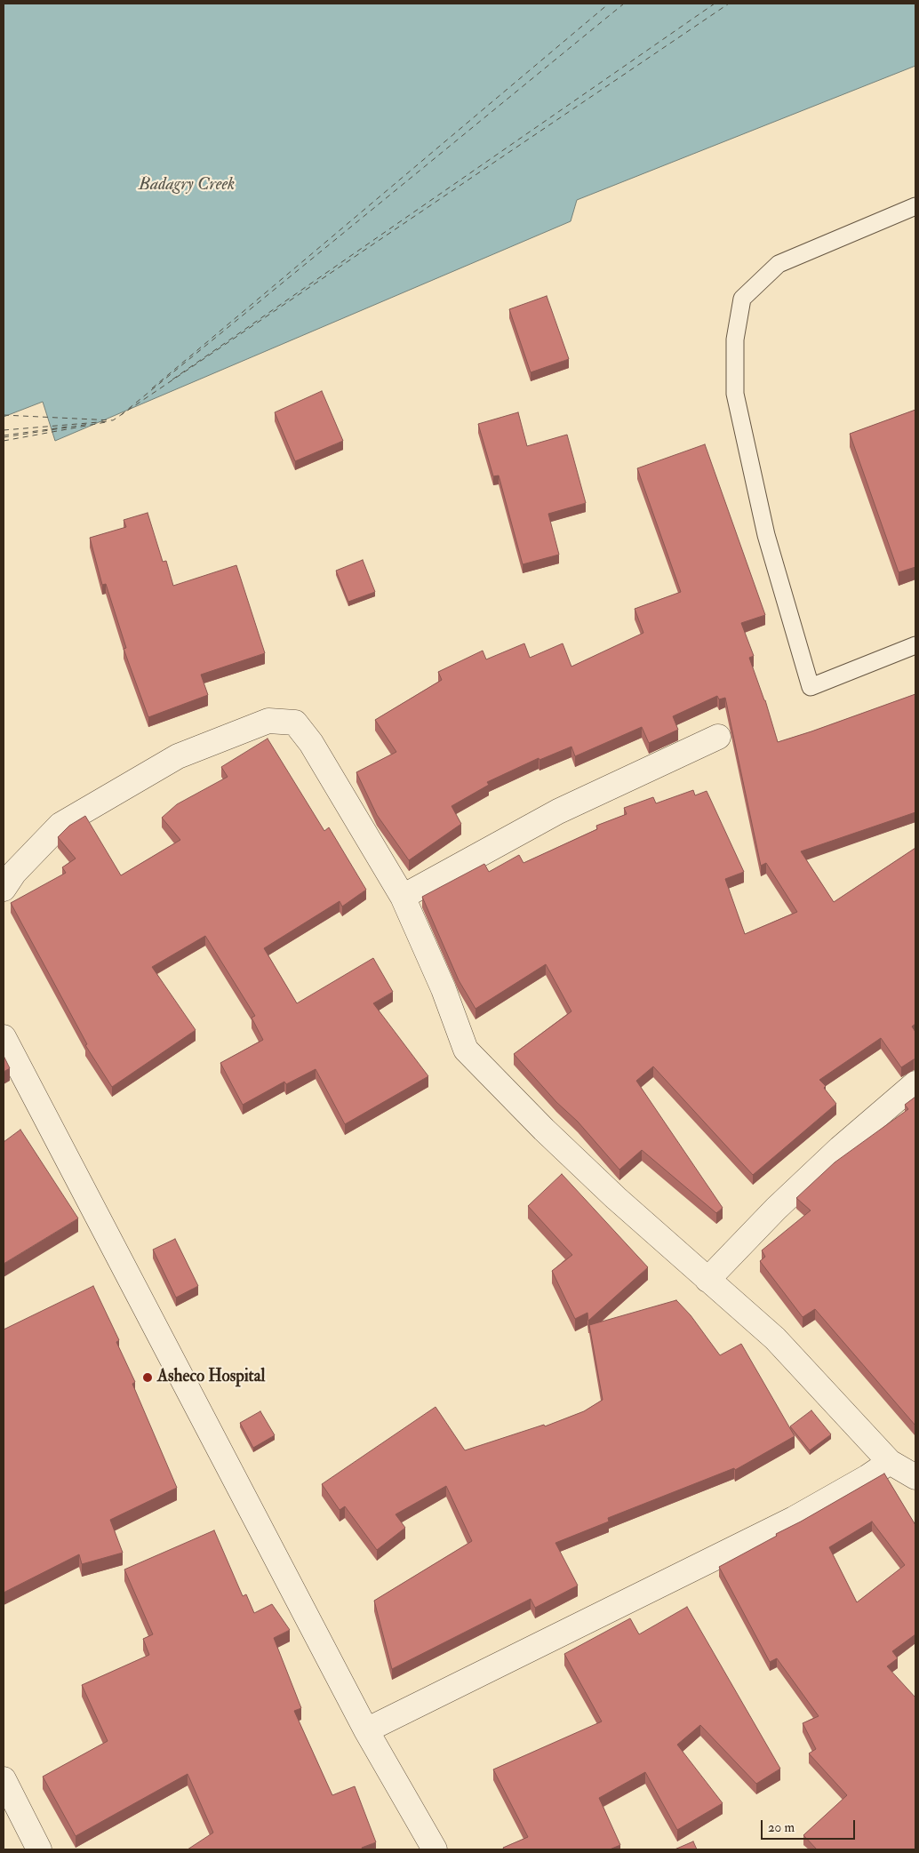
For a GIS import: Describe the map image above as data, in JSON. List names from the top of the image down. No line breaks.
{"water":["Badagry Creek"],"places":["Asheco Hospital"],"scale_bar":"20 m"}
